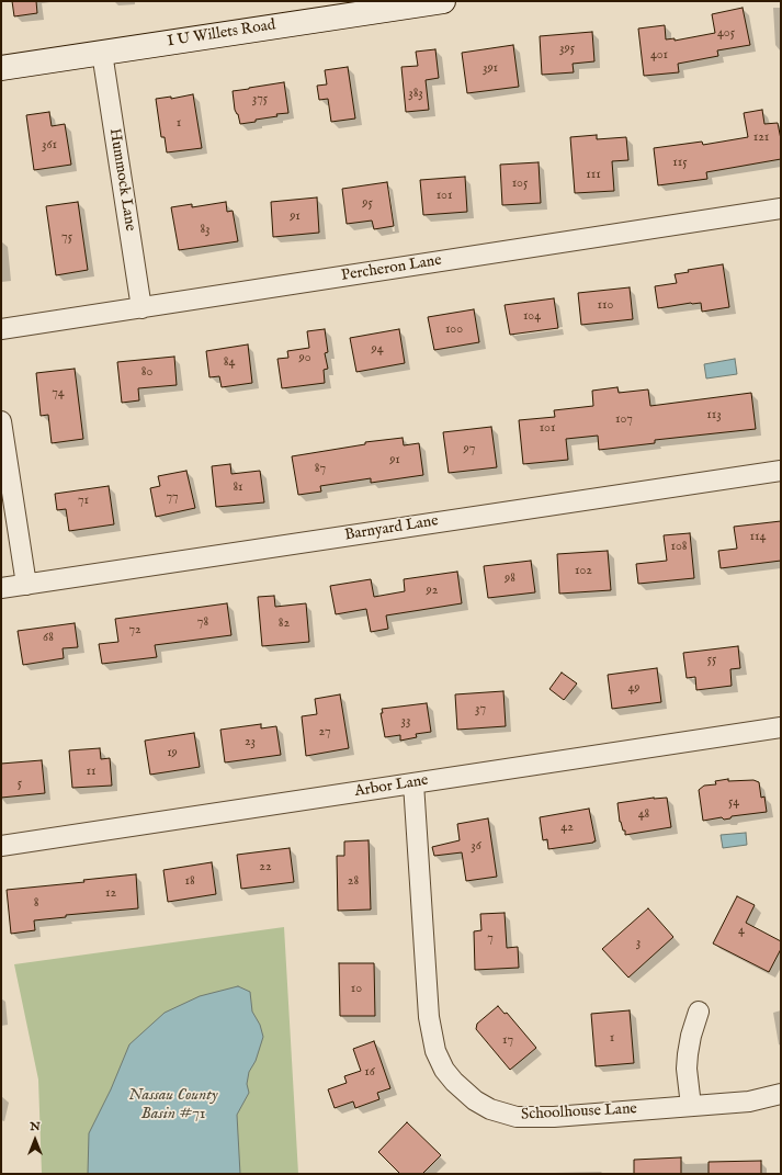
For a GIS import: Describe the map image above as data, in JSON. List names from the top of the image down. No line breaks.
{"streets":{"main road":["I U Willets Road"],"street":["Hummock Lane","Percheron Lane","Barnyard Lane","Arbor Lane","Schoolhouse Lane"]},"crossings":[["I U Willets Road","Hummock Lane"],["Hummock Lane","Percheron Lane"],["Arbor Lane","Schoolhouse Lane"]],"water":["Nassau County Basin #71"],"house_numbers":["405","395","401","391","383","375","1","121","361","115","111","105","101","95","91","83","75","110","104","100","94","90","84","80","74","113","107","101","97","91","87","81","77","71","114","108","102","98","92","78","82","72","68","55","49","37","33","27","23","19","11","5","54","48","42","36","22","18","28","12","8","4","7","3","10","1","17","16"],"north":"top"}
